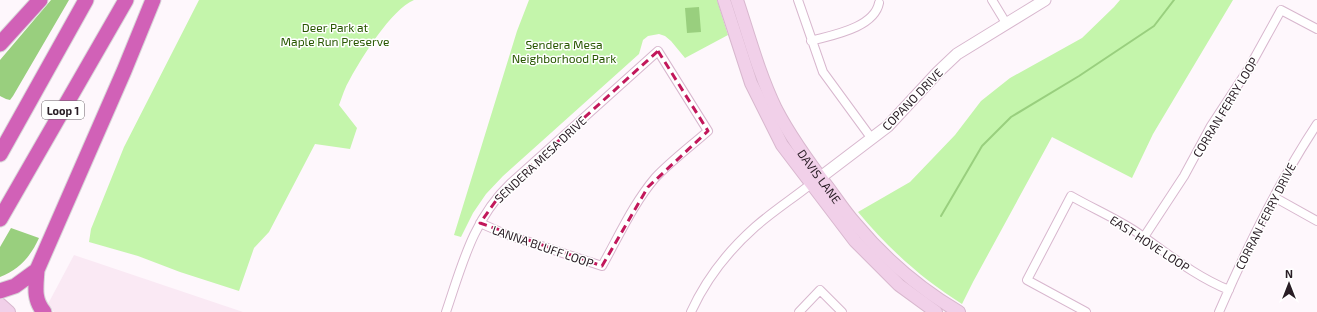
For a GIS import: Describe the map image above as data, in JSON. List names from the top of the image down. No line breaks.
{"streets":{"highway":["Loop 1"],"main road":["DAVIS LANE"],"street":["COPANO DRIVE","CORRAN FERRY LOOP","SENDERA MESA DRIVE","CORRAN FERRY DRIVE","EAST HOVE LOOP","LANNA BLUFF LOOP"]},"crossings":[["COPANO DRIVE","DAVIS LANE"],["CORRAN FERRY LOOP","EAST HOVE LOOP"],["SENDERA MESA DRIVE","LANNA BLUFF LOOP"],["CORRAN FERRY DRIVE","EAST HOVE LOOP"]],"parks":["Deer Park at Maple Run Preserve","Sendera Mesa Neighborhood Park"],"north":"top"}
